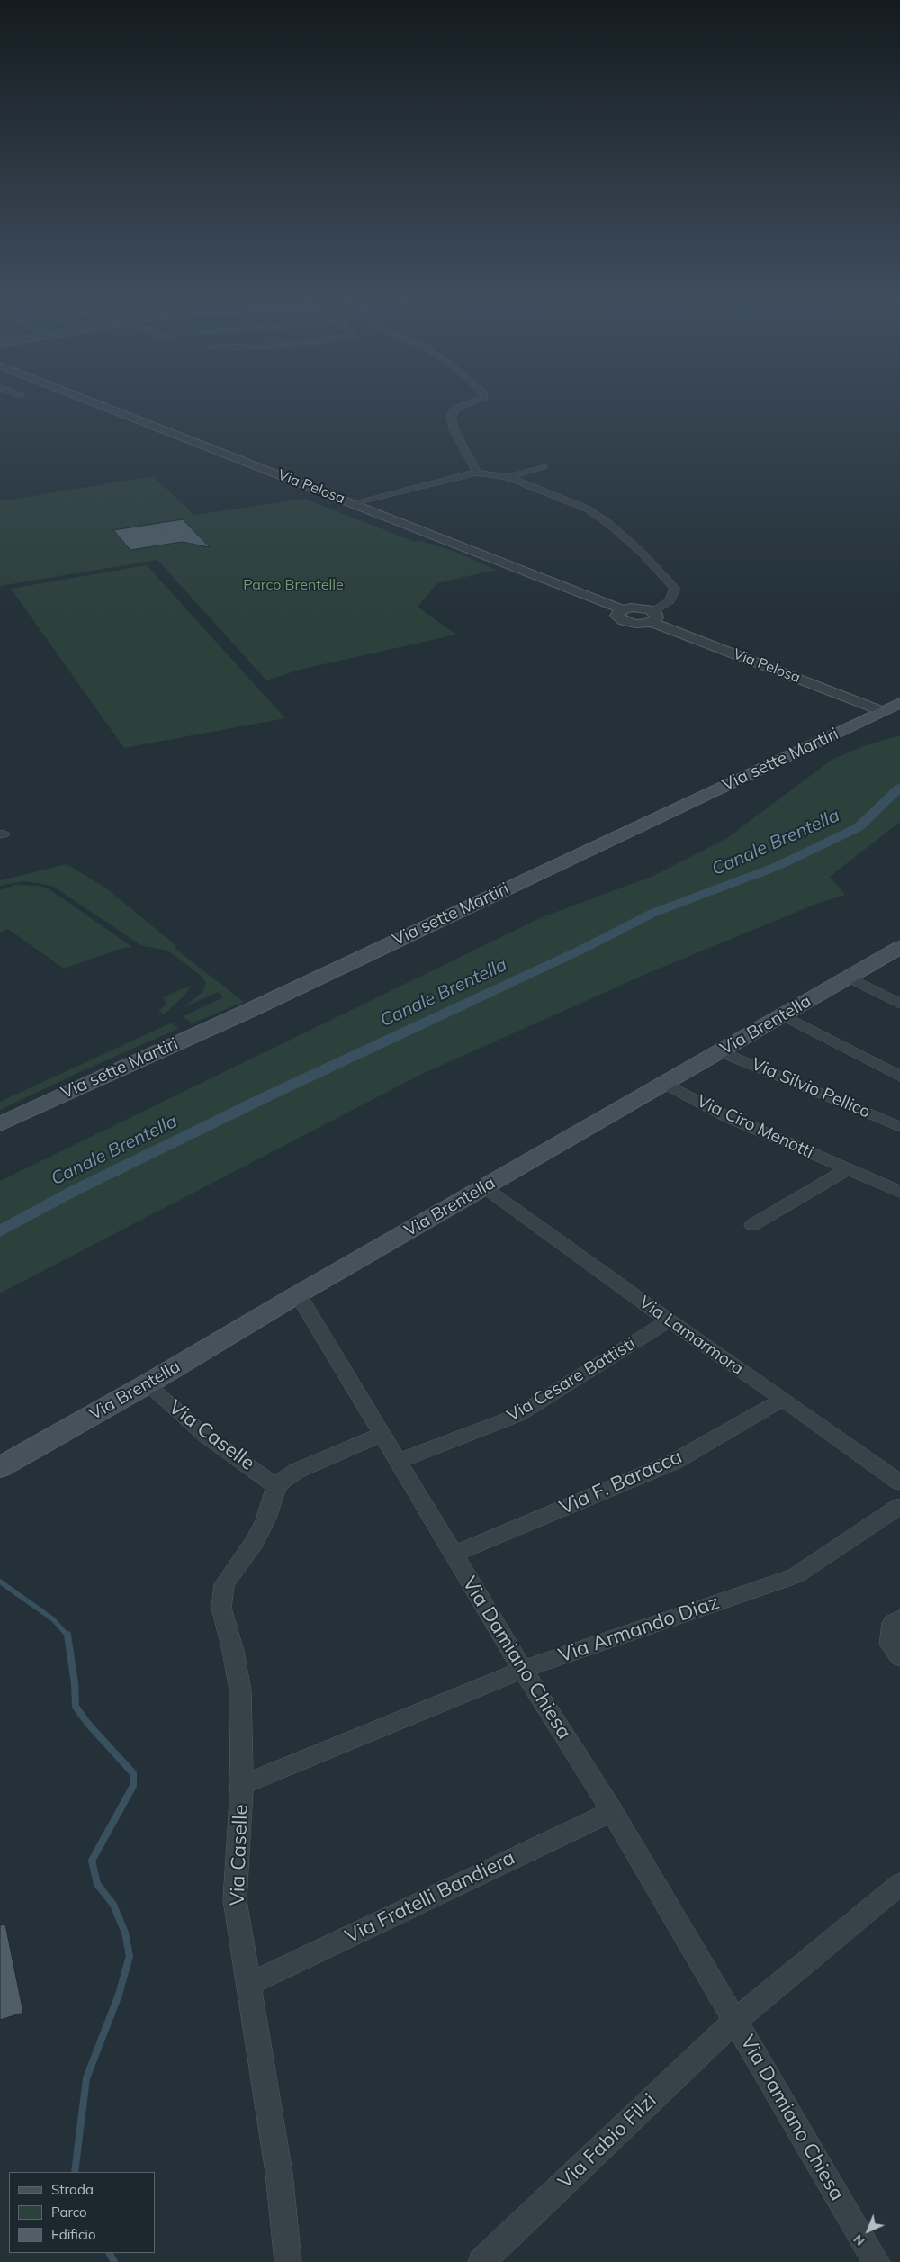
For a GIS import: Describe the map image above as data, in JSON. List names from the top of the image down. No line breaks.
{"streets":{"main road":["Via sette Martiri","Via Brentella"],"street":["Via Pelosa","Via Silvio Pellico","Via Ciro Menotti","Via Lamarmora","Via Cesare Battisti","Via Caselle","Via F. Baracca","Via Armando Diaz","Via Damiano Chiesa","Via Fratelli Bandiera","Via Fabio Filzi"]},"crossings":[["Via Pelosa","Via sette Martiri"],["Via Brentella","Via Silvio Pellico"],["Via Brentella","Via Ciro Menotti"],["Via Brentella","Via Lamarmora"],["Via Brentella","Via Caselle"],["Via Brentella","Via Damiano Chiesa"],["Via Lamarmora","Via Cesare Battisti"],["Via Lamarmora","Via F. Baracca"],["Via Cesare Battisti","Via Damiano Chiesa"],["Via Caselle","Via Armando Diaz"],["Via Caselle","Via Fratelli Bandiera"],["Via F. Baracca","Via Damiano Chiesa"],["Via Armando Diaz","Via Damiano Chiesa"],["Via Damiano Chiesa","Via Fratelli Bandiera"],["Via Damiano Chiesa","Via Fabio Filzi"]],"water":["Canale Brentella"],"parks":["Parco Brentelle"],"legend":["Strada","Parco","Edificio"],"north":"bottom left"}
